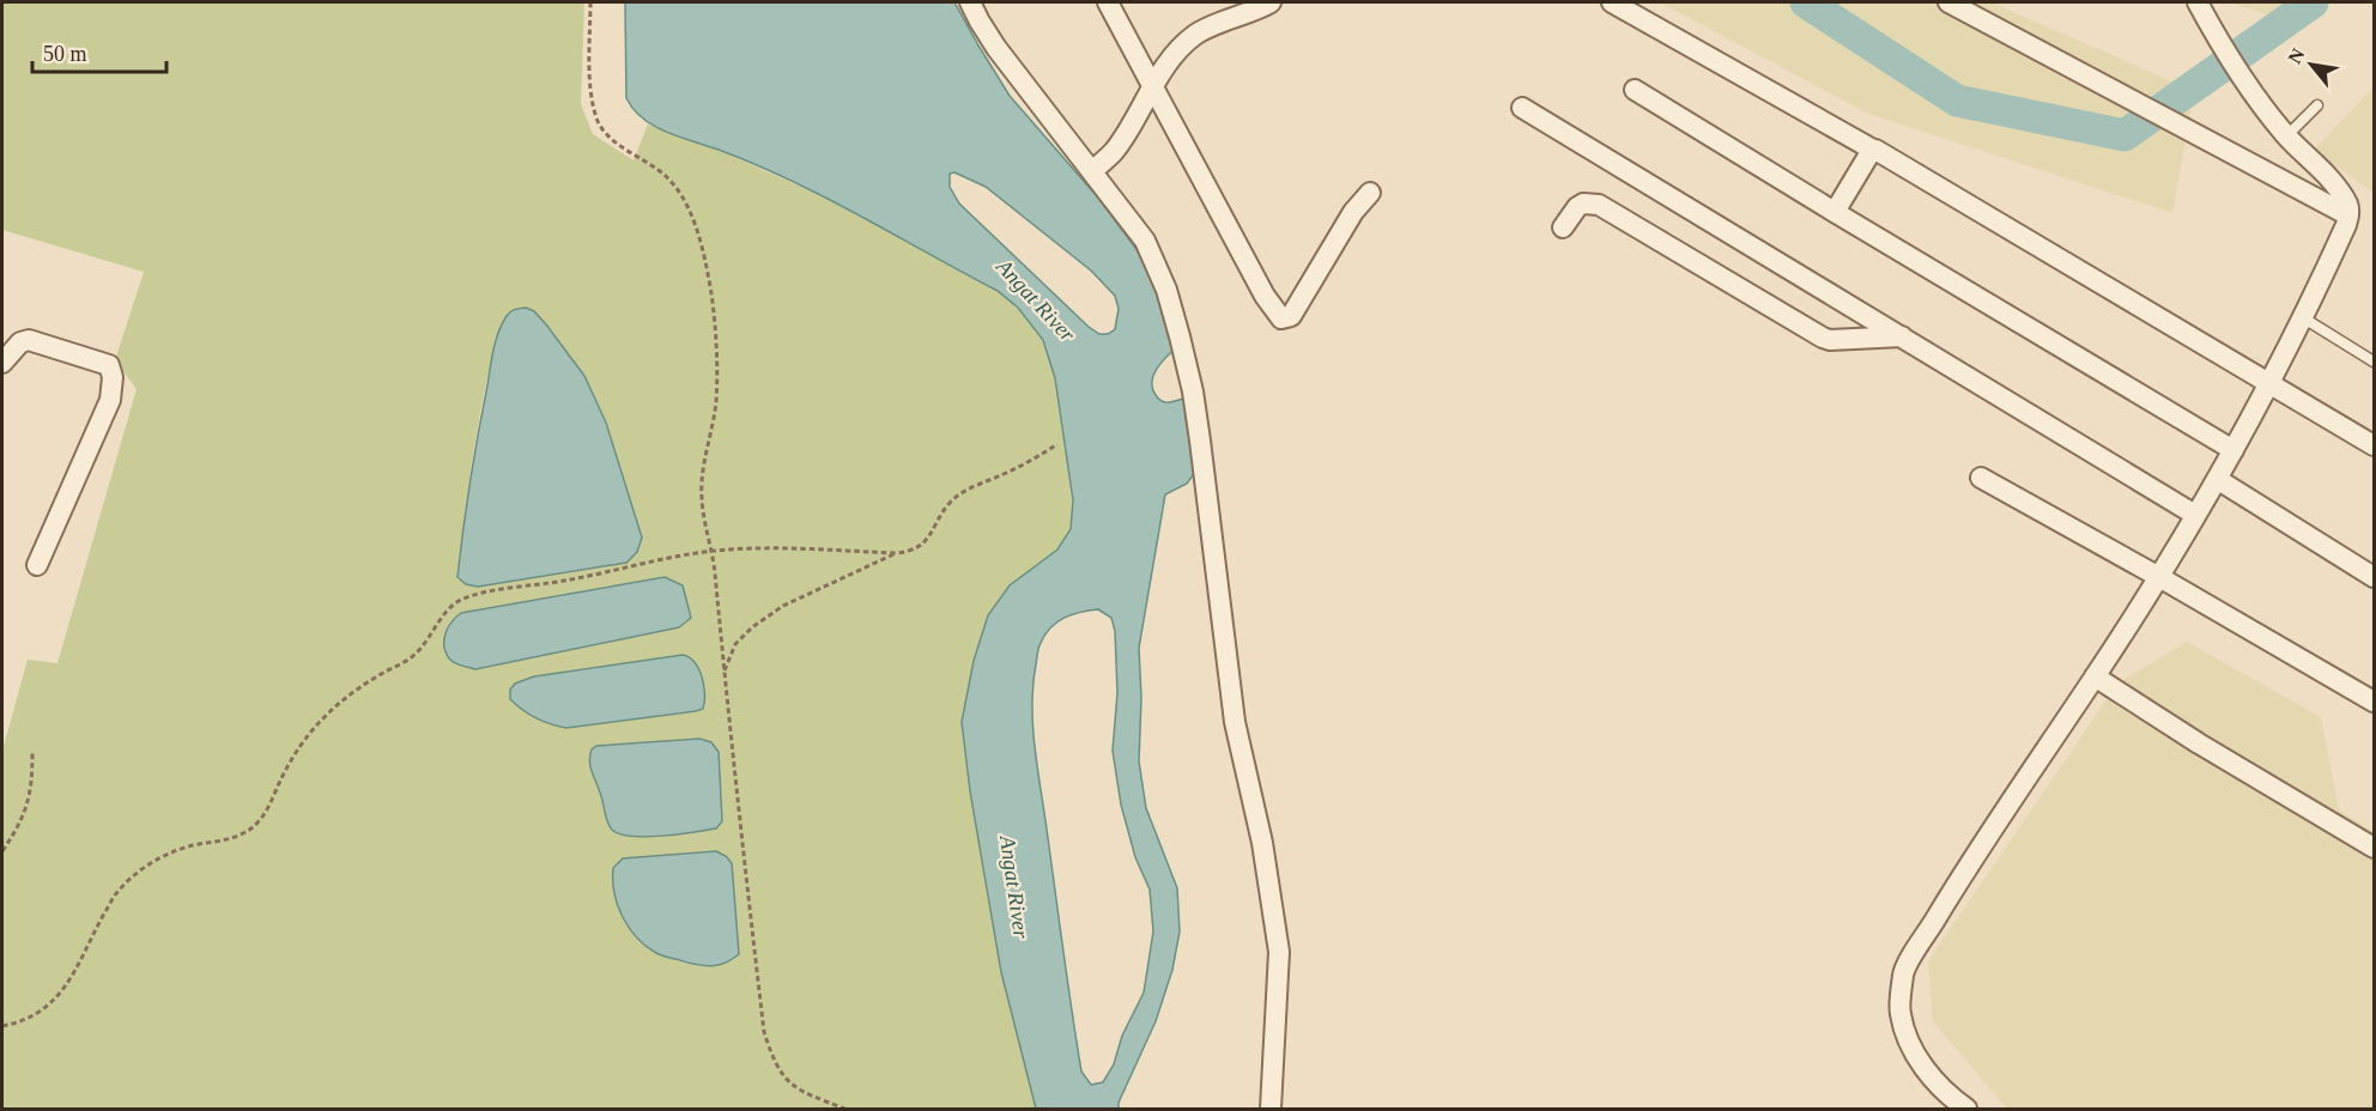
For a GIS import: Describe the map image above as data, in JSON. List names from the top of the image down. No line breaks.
{"water":["Angat River"],"scale_bar":"50 m","north":"top left"}
